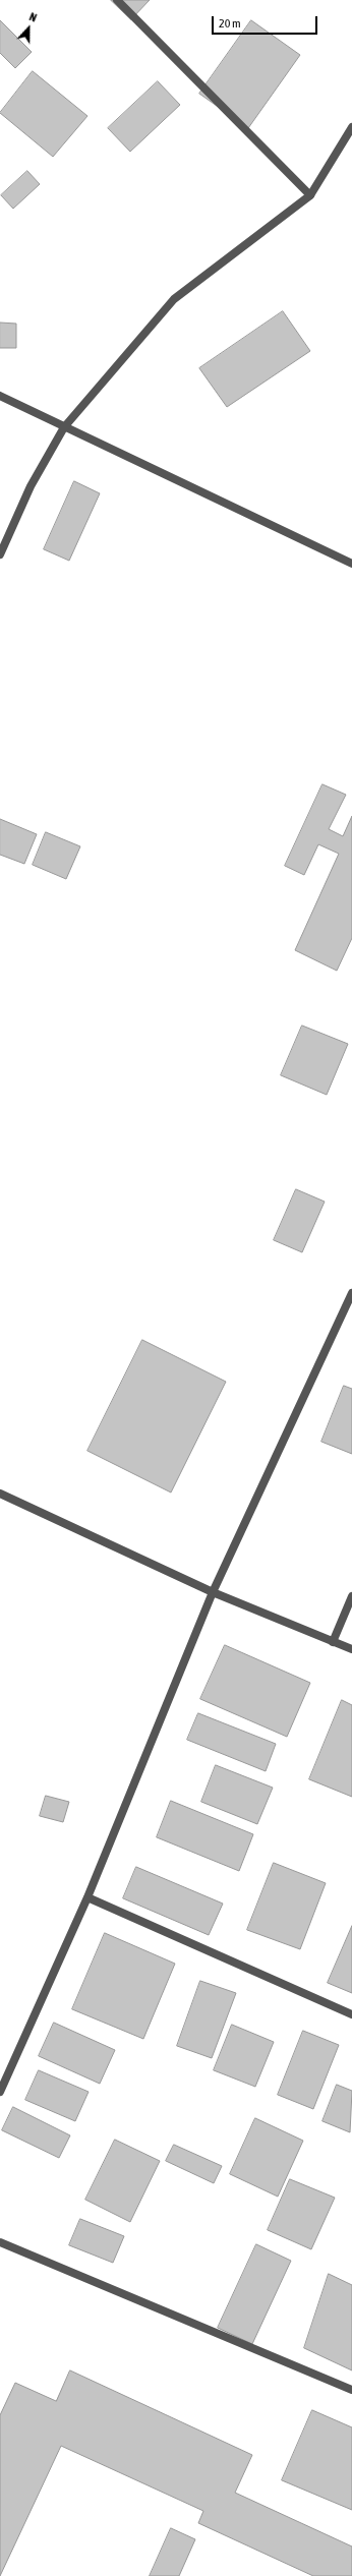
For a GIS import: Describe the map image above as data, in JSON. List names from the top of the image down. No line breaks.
{"scale_bar":"20 m","north":"top"}
